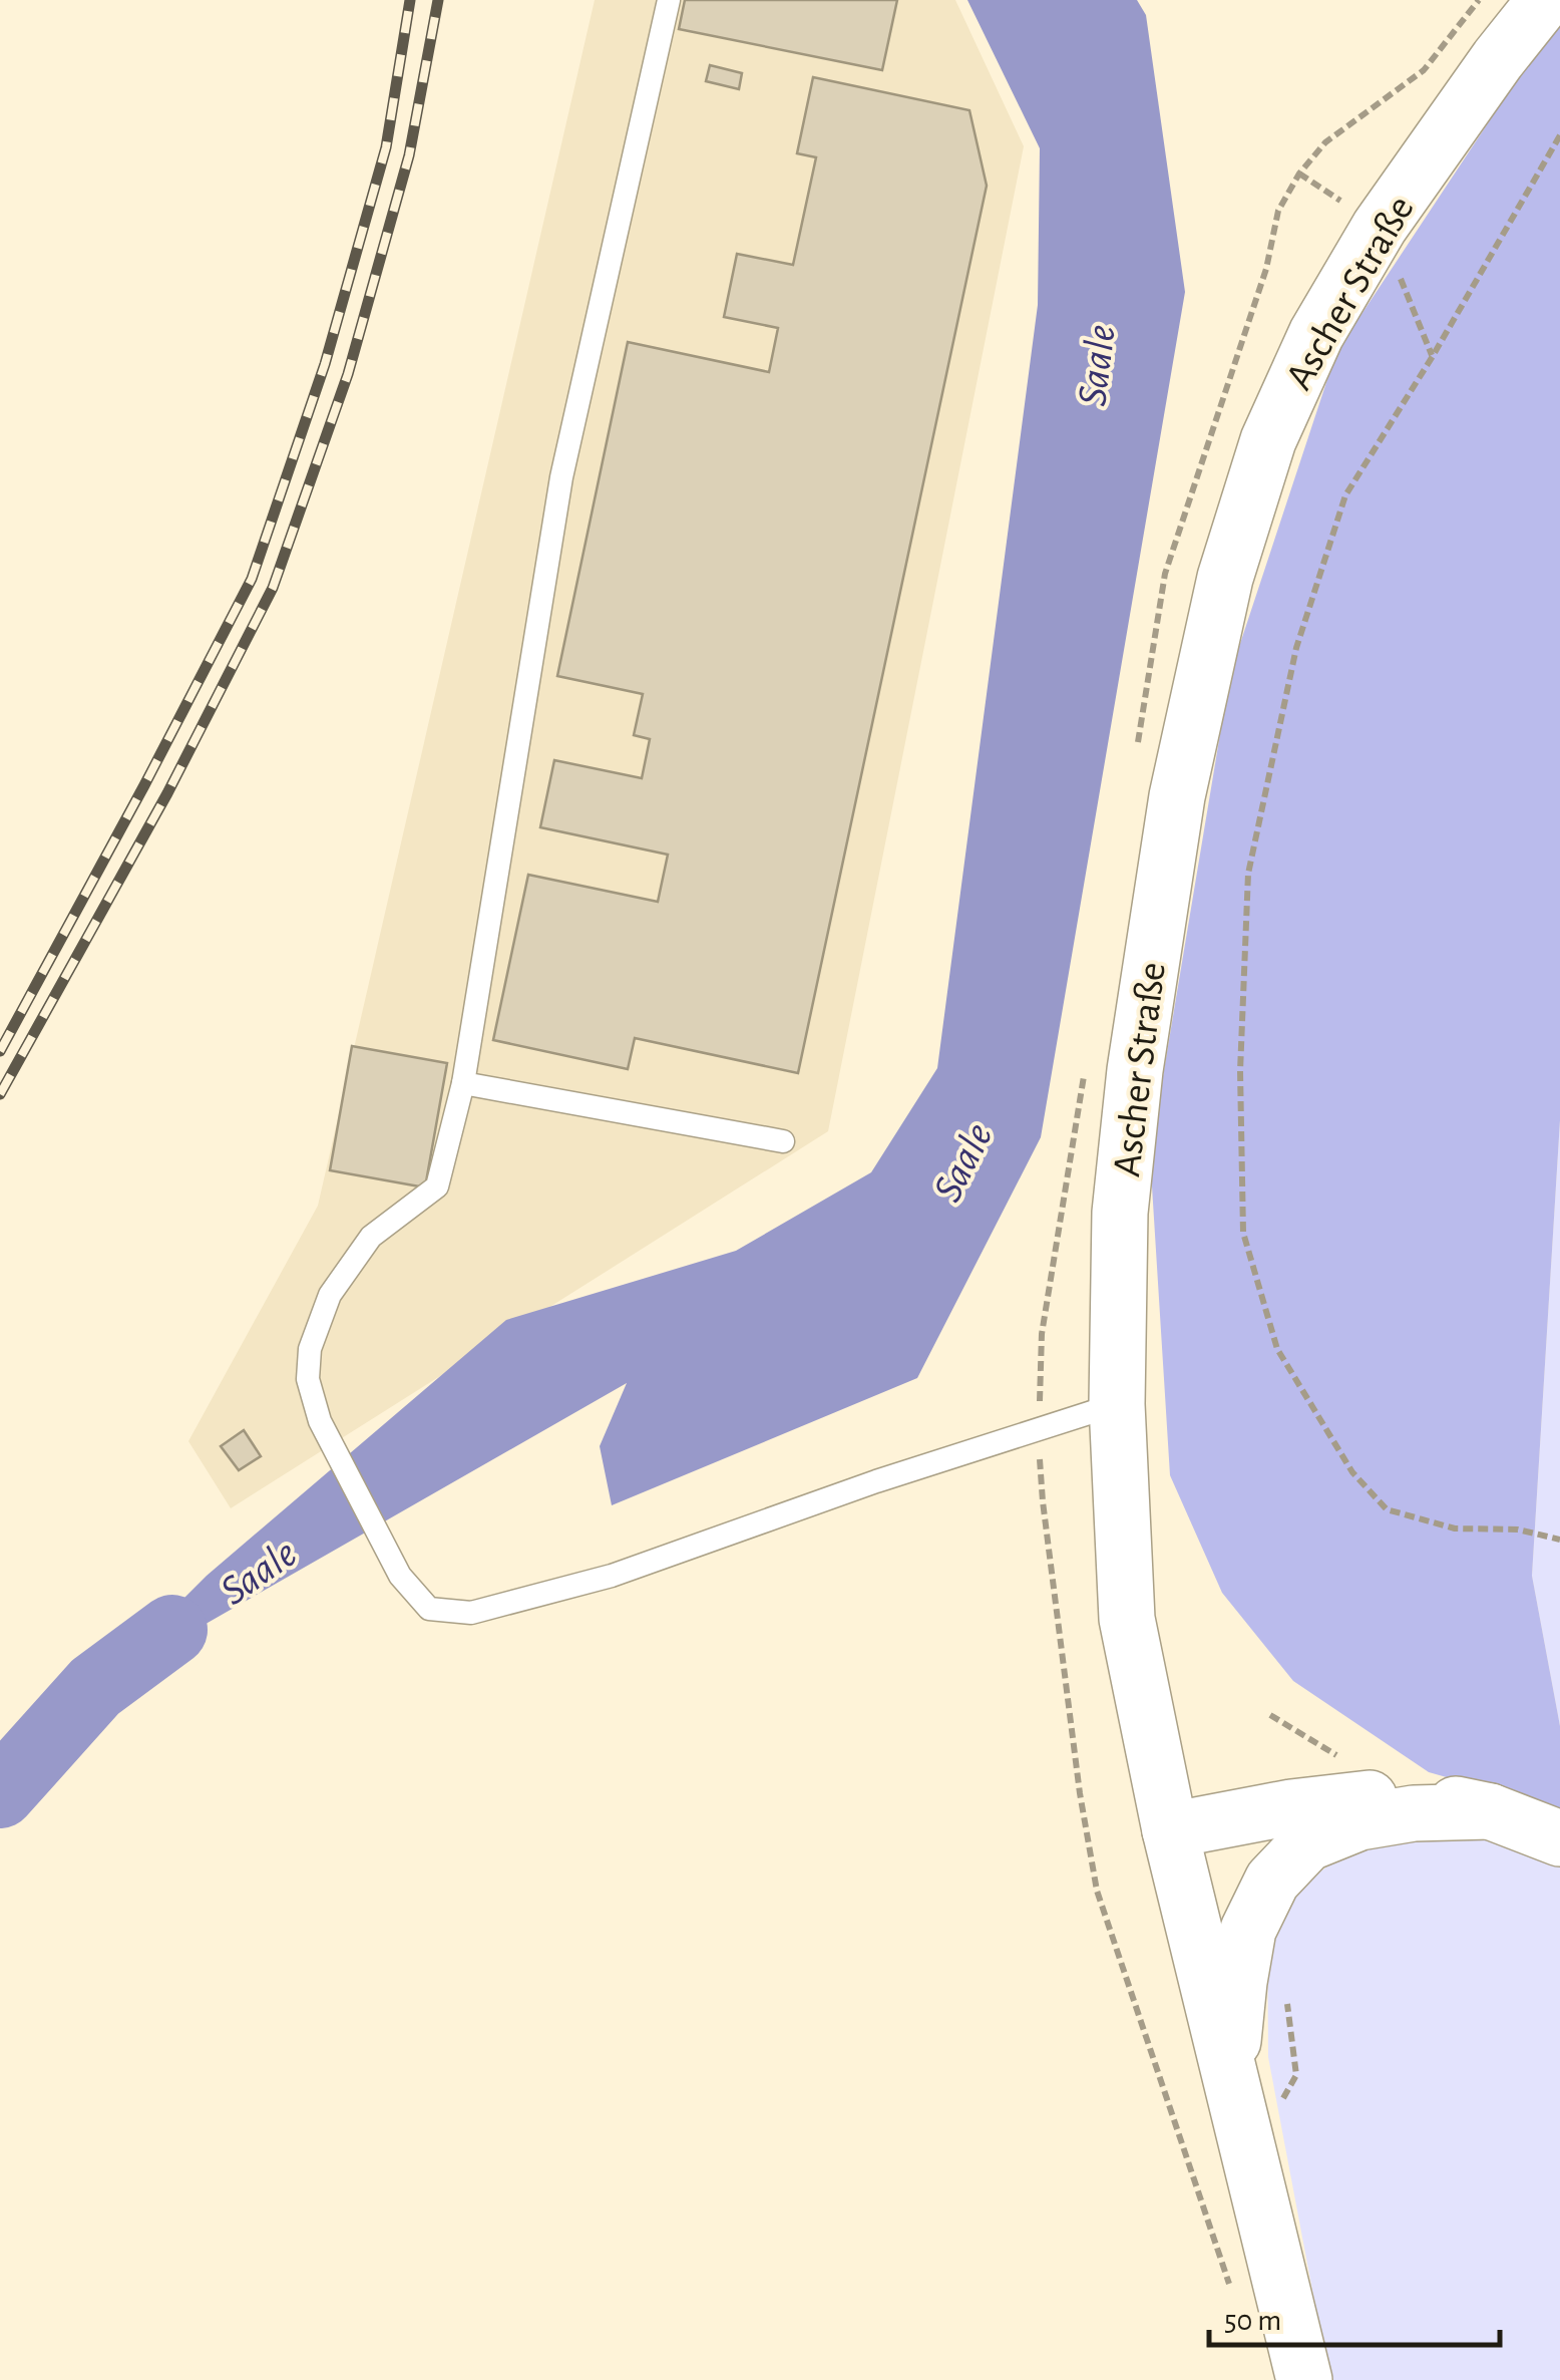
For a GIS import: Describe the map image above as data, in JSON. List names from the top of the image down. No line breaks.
{"streets":{"street":["Ascher Straße"]},"water":["Saale"],"scale_bar":"50 m"}
